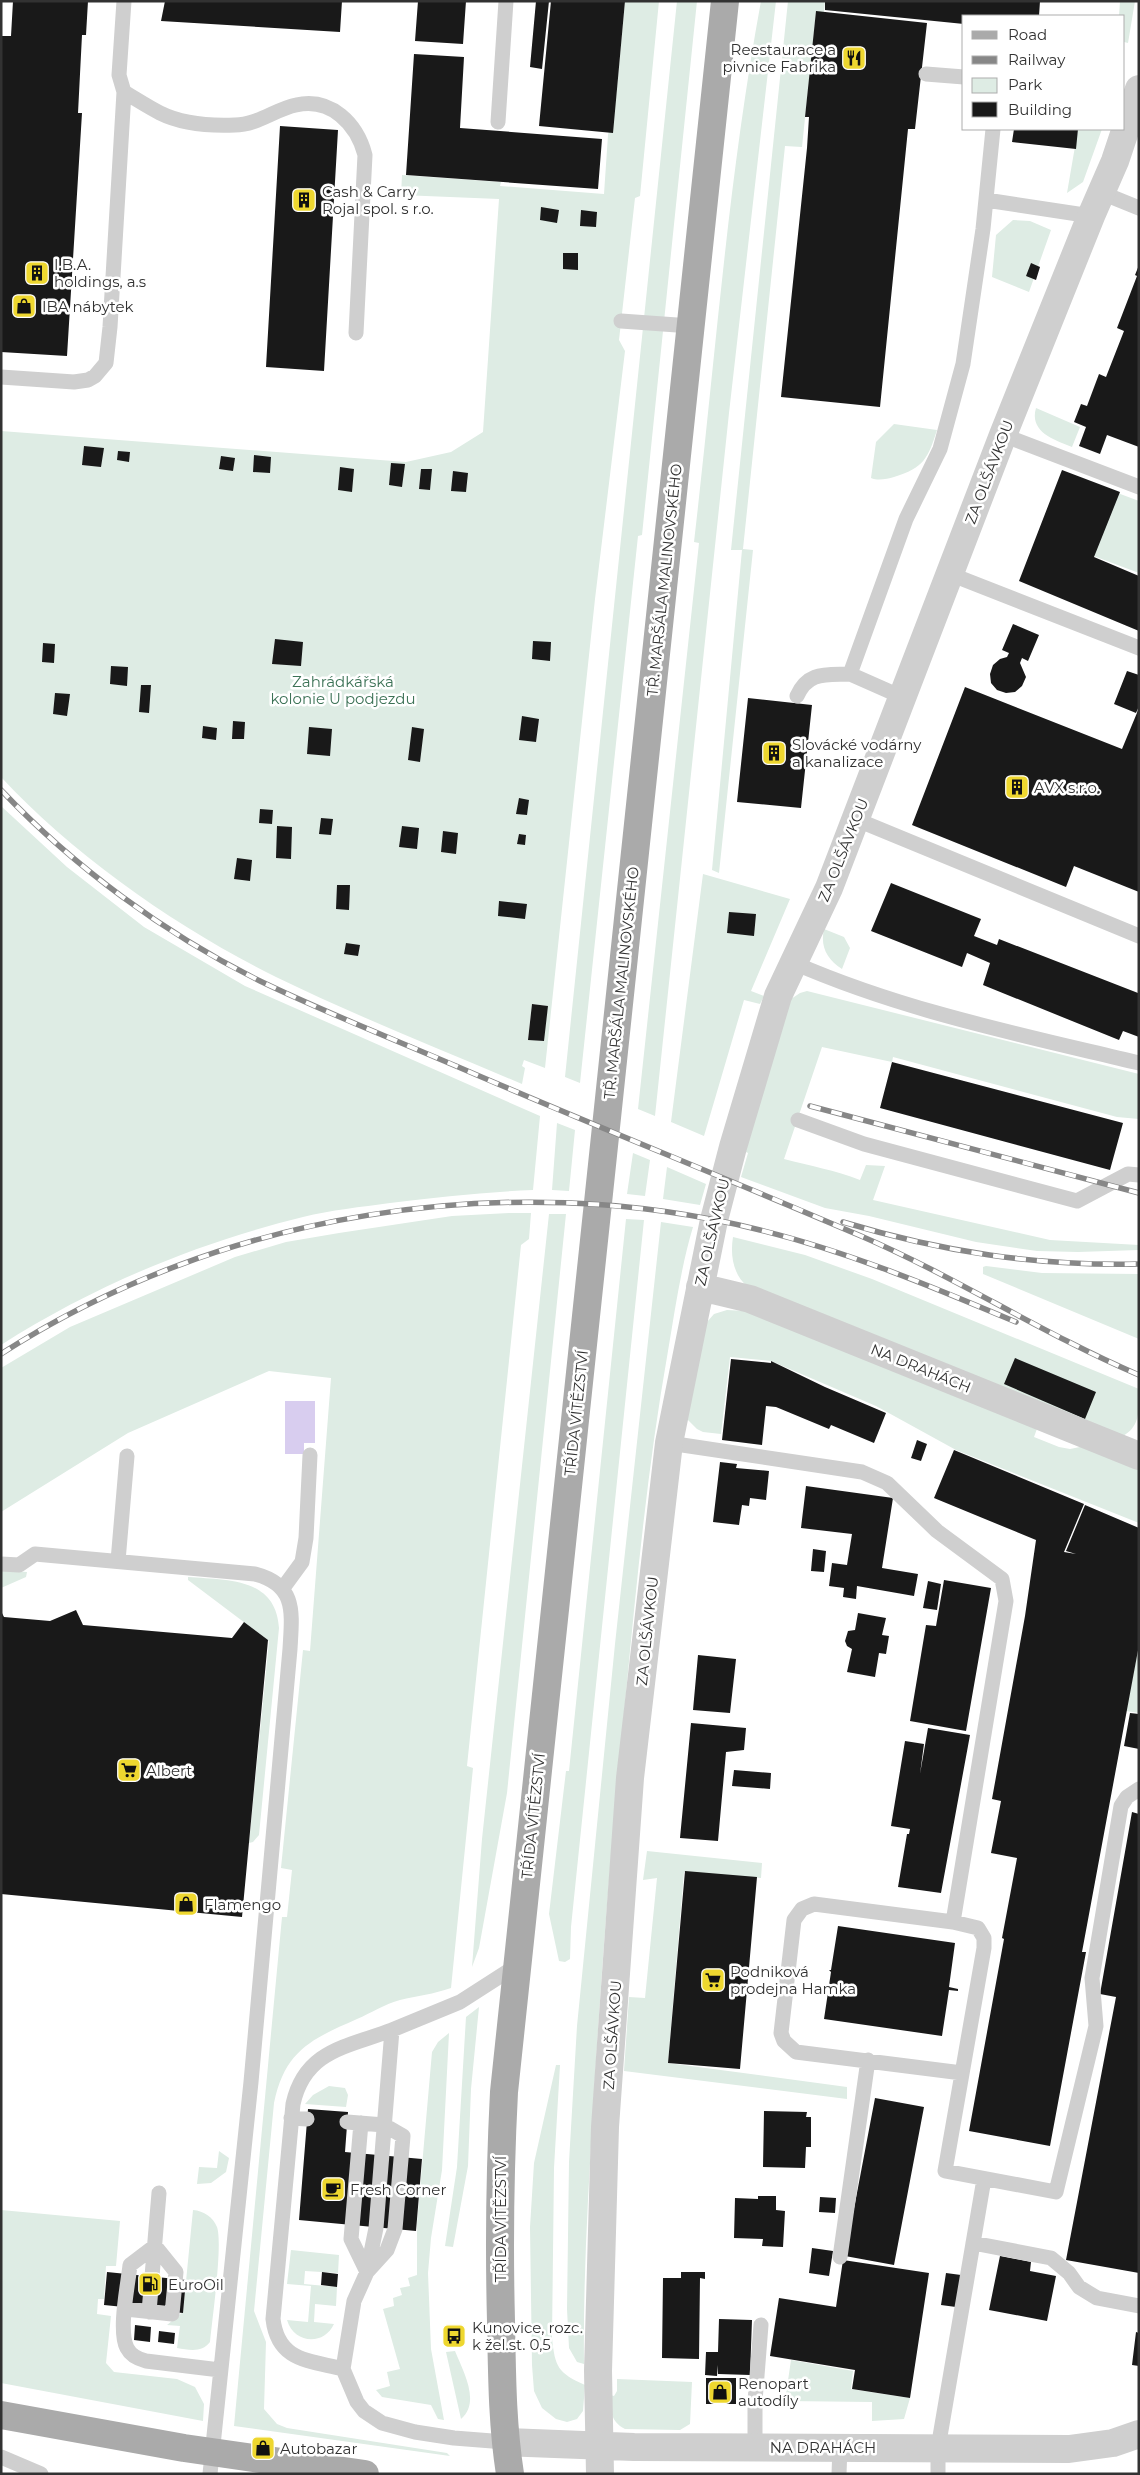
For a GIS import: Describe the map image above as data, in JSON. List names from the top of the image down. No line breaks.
{"streets":{"main road":["TŘ. MARŠÁLA MALINOVSKÉHO","TŘÍDA VÍTĚZSTVÍ"],"street":["ZA OLŠÁVKOU","NA DRAHÁCH"]},"crossings":[["ZA OLŠÁVKOU","NA DRAHÁCH"],["TŘ. MARŠÁLA MALINOVSKÉHO","TŘÍDA VÍTĚZSTVÍ"],["NA DRAHÁCH","TŘÍDA VÍTĚZSTVÍ"]],"parks":["Zahrádkářská kolonie U podjezdu"],"places":{"restaurant":["Reestaurace a pivnice Fabrika"],"building":["Cash & Carry Rojal spol. s r.o.","I.B.A. holdings, a.s","Slovácké vodárny a kanalizace","AVX s.r.o."],"shop":["IBA nábytek","Flamengo","Renopart autodíly","Autobazar"],"supermarket":["Albert","Podniková prodejna Hamka"],"cafe":["Fresh Corner"],"fuel station":["EuroOil"],"bus stop":["Kunovice, rozc. k žel.st. 0,5"]},"legend":["Road","Railway","Park","Building"]}
